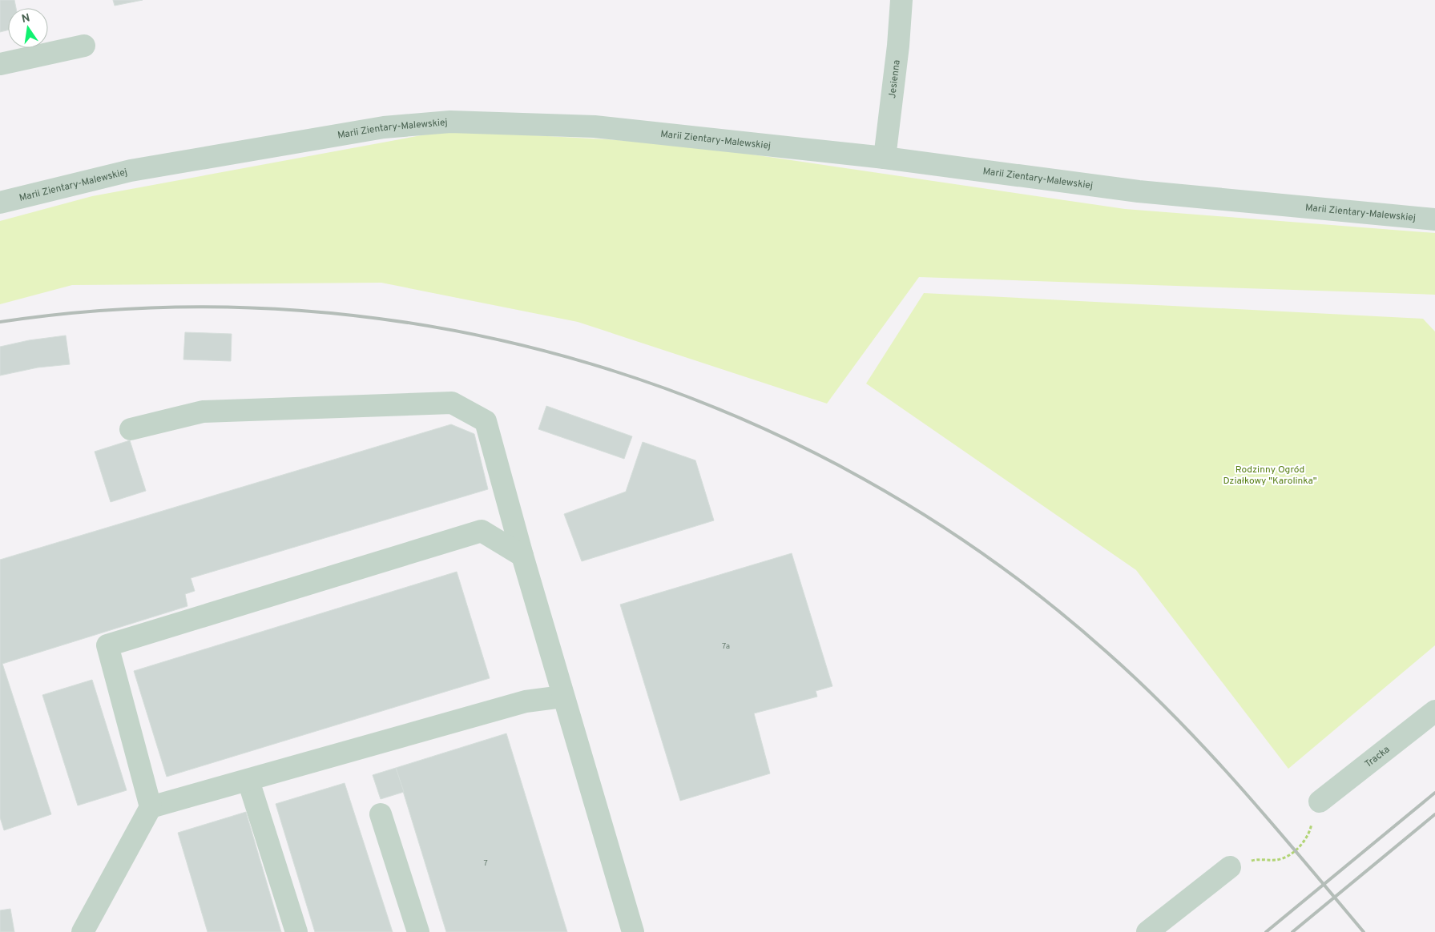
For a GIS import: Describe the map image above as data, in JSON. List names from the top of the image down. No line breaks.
{"streets":{"street":["Jesienna","Marii Zientary-Malewskiej","Tracka"]},"crossings":[["Jesienna","Marii Zientary-Malewskiej"]],"parks":["Rodzinny Ogród Działkowy \"Karolinka\""],"house_numbers":["7a","7"],"north":"top"}
